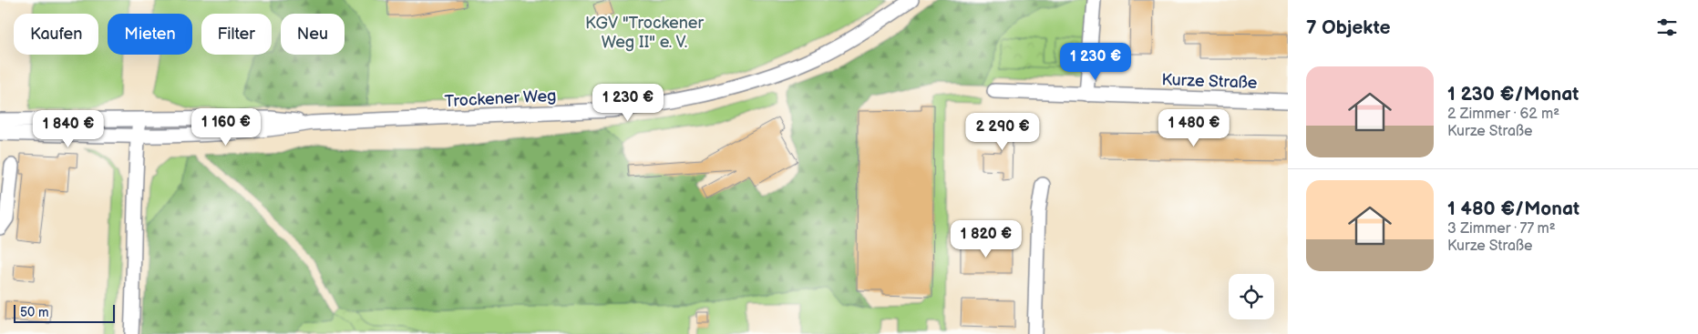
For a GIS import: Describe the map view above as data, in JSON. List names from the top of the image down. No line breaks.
{"streets":{"street":["Kurze Straße","Trockener Weg"]},"parks":["KGV \"Trockener Weg II\" e. V."],"scale_bar":"50 m","page":{"heading":"7 Objekte","chip":["Kaufen","Mieten","Filter","Neu"],"price":["1 230 €","1 230 €","1 160 €","1 480 €","1 840 €","2 290 €","1 820 €"],"list":[{"name":"1 230 €/Monat","note":"2 Zimmer · 62 m² · Kurze Straße"},{"name":"1 480 €/Monat","note":"3 Zimmer · 77 m² · Kurze Straße"}],"scale":"50 m"}}
